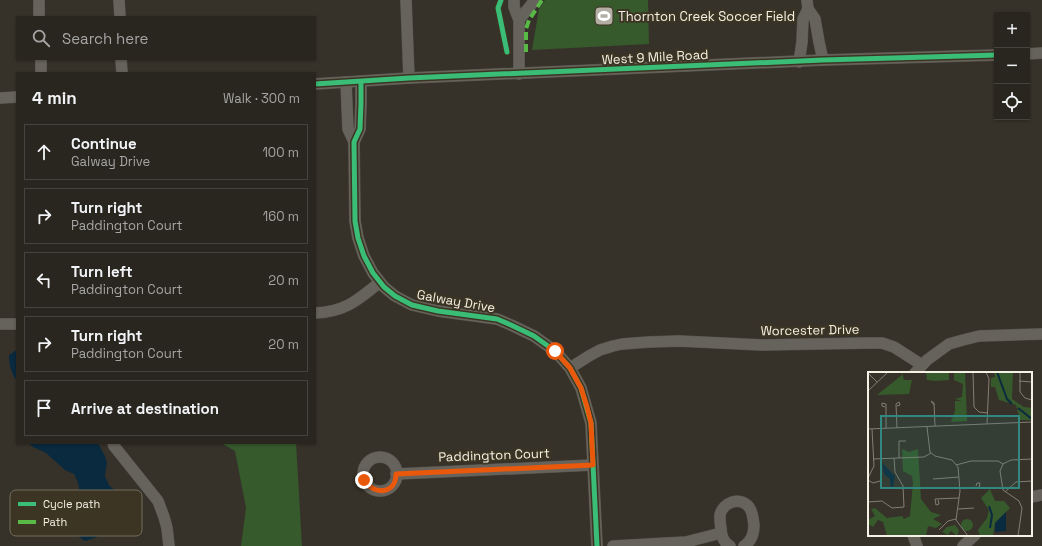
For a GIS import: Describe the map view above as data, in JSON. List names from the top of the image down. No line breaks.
{"streets":{"street":["West 9 Mile Road","Galway Drive","Worcester Drive","Paddington Court"]},"crossings":[["West 9 Mile Road","Galway Drive"],["Galway Drive","Worcester Drive"],["Galway Drive","Paddington Court"]],"places":{"sports":["Thornton Creek Soccer Field"]},"legend":["Cycle path","Path"],"page":{"map_buttons":["+","−"],"search":"Search here","heading":["4 min","Walk · 300 m"],"list":[["Continue","Galway Drive","100 m"],["Turn right","Paddington Court","160 m"],["Turn left","Paddington Court","20 m"],["Turn right","Paddington Court","20 m"],"Arrive at destination"]}}
